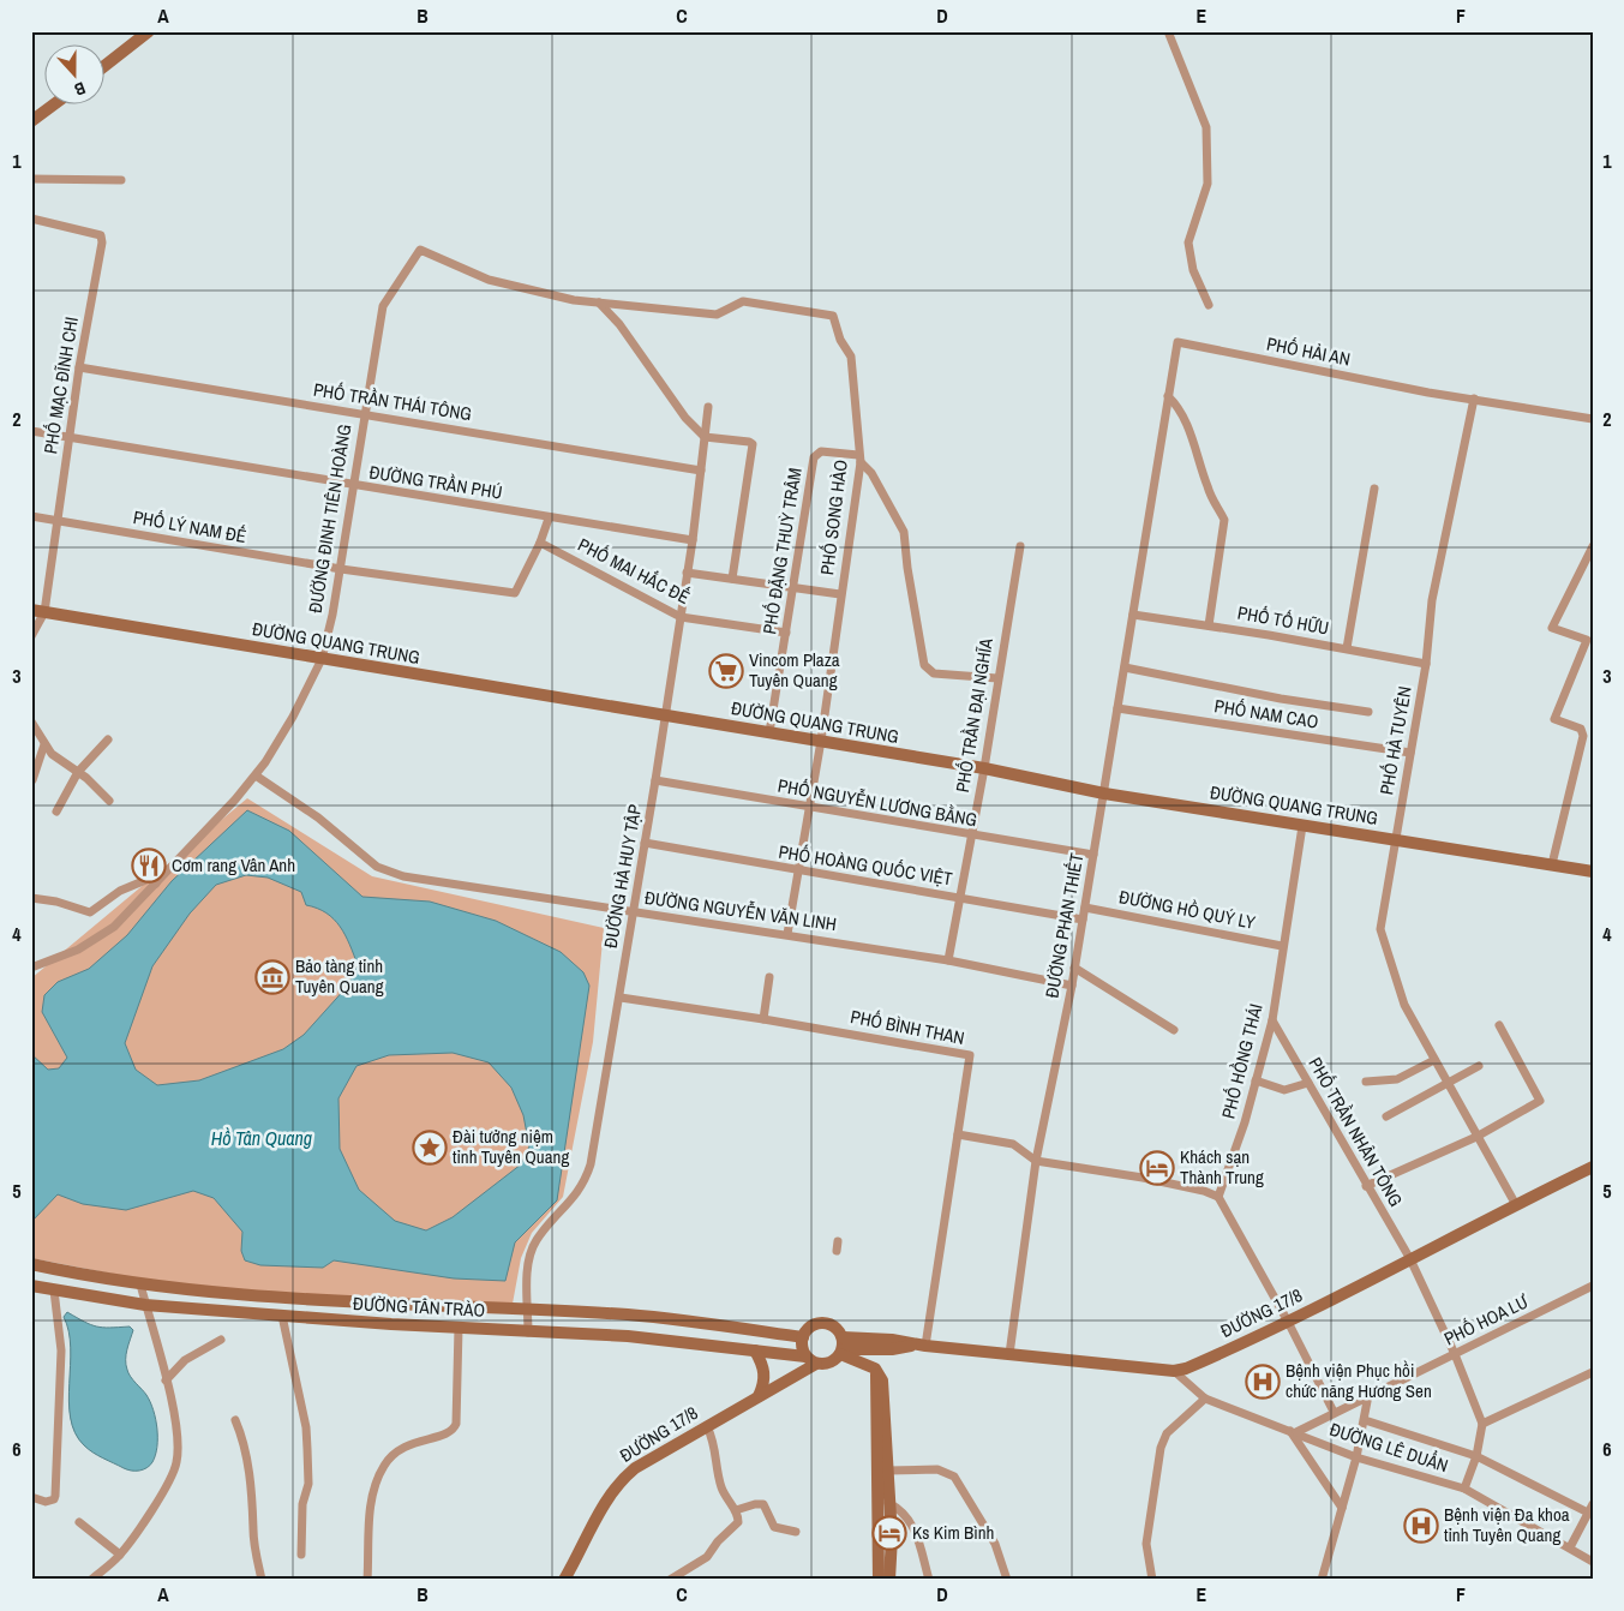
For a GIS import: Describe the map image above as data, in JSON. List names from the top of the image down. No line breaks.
{"streets":{"main road":["ĐƯỜNG QUANG TRUNG","ĐƯỜNG TÂN TRÀO","ĐƯỜNG 17/8"],"street":["PHỐ HẢI AN","PHỐ MẠC ĐĨNH CHI","PHỐ TRẦN THÁI TÔNG","ĐƯỜNG TRẦN PHÚ","PHỐ SONG HÀO","ĐƯỜNG ĐINH TIÊN HOÀNG","PHỐ LÝ NAM ĐẾ","PHỐ ĐẶNG THUỲ TRÂM","PHỐ MAI HẮC ĐẾ","PHỐ TỐ HỮU","PHỐ NAM CAO","PHỐ TRẦN ĐẠI NGHĨA","PHỐ HÀ TUYÊN","PHỐ NGUYỄN LƯƠNG BẰNG","PHỐ HOÀNG QUỐC VIỆT","ĐƯỜNG HÀ HUY TẬP","ĐƯỜNG HỒ QUÝ LY","ĐƯỜNG NGUYỄN VĂN LINH","ĐƯỜNG PHAN THIẾT","PHỐ BÌNH THAN","PHỐ HỒNG THÁI","PHỐ TRẦN NHÂN TÔNG","PHỐ HOA LƯ","ĐƯỜNG LÊ DUẨN"]},"crossings":[["PHỐ HẢI AN","PHỐ HÀ TUYÊN"],["PHỐ HẢI AN","ĐƯỜNG PHAN THIẾT"],["PHỐ MẠC ĐĨNH CHI","PHỐ TRẦN THÁI TÔNG"],["PHỐ MẠC ĐĨNH CHI","ĐƯỜNG TRẦN PHÚ"],["PHỐ MẠC ĐĨNH CHI","PHỐ LÝ NAM ĐẾ"],["PHỐ MẠC ĐĨNH CHI","ĐƯỜNG QUANG TRUNG"],["PHỐ TRẦN THÁI TÔNG","ĐƯỜNG ĐINH TIÊN HOÀNG"],["PHỐ TRẦN THÁI TÔNG","ĐƯỜNG HÀ HUY TẬP"],["ĐƯỜNG TRẦN PHÚ","ĐƯỜNG ĐINH TIÊN HOÀNG"],["ĐƯỜNG TRẦN PHÚ","ĐƯỜNG HÀ HUY TẬP"],["PHỐ SONG HÀO","ĐƯỜNG ĐINH TIÊN HOÀNG"],["PHỐ SONG HÀO","PHỐ ĐẶNG THUỲ TRÂM"],["PHỐ SONG HÀO","ĐƯỜNG QUANG TRUNG"],["PHỐ SONG HÀO","PHỐ NGUYỄN LƯƠNG BẰNG"],["PHỐ SONG HÀO","PHỐ HOÀNG QUỐC VIỆT"],["PHỐ SONG HÀO","ĐƯỜNG NGUYỄN VĂN LINH"],["ĐƯỜNG ĐINH TIÊN HOÀNG","PHỐ LÝ NAM ĐẾ"],["ĐƯỜNG ĐINH TIÊN HOÀNG","ĐƯỜNG QUANG TRUNG"],["ĐƯỜNG ĐINH TIÊN HOÀNG","ĐƯỜNG NGUYỄN VĂN LINH"],["PHỐ LÝ NAM ĐẾ","PHỐ MAI HẮC ĐẾ"],["PHỐ ĐẶNG THUỲ TRÂM","PHỐ MAI HẮC ĐẾ"],["PHỐ ĐẶNG THUỲ TRÂM","ĐƯỜNG QUANG TRUNG"],["PHỐ MAI HẮC ĐẾ","ĐƯỜNG HÀ HUY TẬP"],["PHỐ TỐ HỮU","PHỐ HÀ TUYÊN"],["PHỐ TỐ HỮU","ĐƯỜNG PHAN THIẾT"],["ĐƯỜNG QUANG TRUNG","PHỐ TRẦN ĐẠI NGHĨA"],["ĐƯỜNG QUANG TRUNG","PHỐ HÀ TUYÊN"],["ĐƯỜNG QUANG TRUNG","ĐƯỜNG HÀ HUY TẬP"],["ĐƯỜNG QUANG TRUNG","ĐƯỜNG PHAN THIẾT"],["ĐƯỜNG QUANG TRUNG","PHỐ HỒNG THÁI"],["PHỐ NAM CAO","PHỐ HÀ TUYÊN"],["PHỐ NAM CAO","ĐƯỜNG PHAN THIẾT"],["PHỐ TRẦN ĐẠI NGHĨA","PHỐ NGUYỄN LƯƠNG BẰNG"],["PHỐ TRẦN ĐẠI NGHĨA","PHỐ HOÀNG QUỐC VIỆT"],["PHỐ TRẦN ĐẠI NGHĨA","ĐƯỜNG NGUYỄN VĂN LINH"],["PHỐ HÀ TUYÊN","ĐƯỜNG 17/8"],["PHỐ NGUYỄN LƯƠNG BẰNG","ĐƯỜNG HÀ HUY TẬP"],["PHỐ NGUYỄN LƯƠNG BẰNG","ĐƯỜNG PHAN THIẾT"],["PHỐ HOÀNG QUỐC VIỆT","ĐƯỜNG HÀ HUY TẬP"],["PHỐ HOÀNG QUỐC VIỆT","ĐƯỜNG PHAN THIẾT"],["ĐƯỜNG HÀ HUY TẬP","ĐƯỜNG NGUYỄN VĂN LINH"],["ĐƯỜNG HÀ HUY TẬP","PHỐ BÌNH THAN"],["ĐƯỜNG HÀ HUY TẬP","ĐƯỜNG TÂN TRÀO"],["ĐƯỜNG HỒ QUÝ LY","ĐƯỜNG PHAN THIẾT"],["ĐƯỜNG HỒ QUÝ LY","PHỐ HỒNG THÁI"],["ĐƯỜNG NGUYỄN VĂN LINH","ĐƯỜNG PHAN THIẾT"],["ĐƯỜNG PHAN THIẾT","ĐƯỜNG 17/8"],["PHỐ BÌNH THAN","ĐƯỜNG 17/8"],["PHỐ HỒNG THÁI","PHỐ TRẦN NHÂN TÔNG"],["PHỐ TRẦN NHÂN TÔNG","ĐƯỜNG 17/8"],["PHỐ TRẦN NHÂN TÔNG","PHỐ HOA LƯ"],["ĐƯỜNG TÂN TRÀO","ĐƯỜNG 17/8"],["ĐƯỜNG 17/8","ĐƯỜNG LÊ DUẨN"],["PHỐ HOA LƯ","ĐƯỜNG LÊ DUẨN"]],"water":["Hồ Tân Quang"],"places":{"supermarket":["Vincom Plaza Tuyên Quang"],"restaurant":["Cơm rang Vân Anh"],"museum":["Bảo tàng tỉnh Tuyên Quang"],"place":["Đài tưởng niệm tỉnh Tuyên Quang"],"hotel":["Khách sạn Thành Trung","Ks Kim Bình"],"hospital":["Bệnh viện Phục hồi chức năng Hương Sen","Bệnh viện Đa khoa tỉnh Tuyên Quang"]},"north":"bottom","grid":{"columns":["A","B","C","D","E","F"],"rows":["1","2","3","4","5","6"]}}
